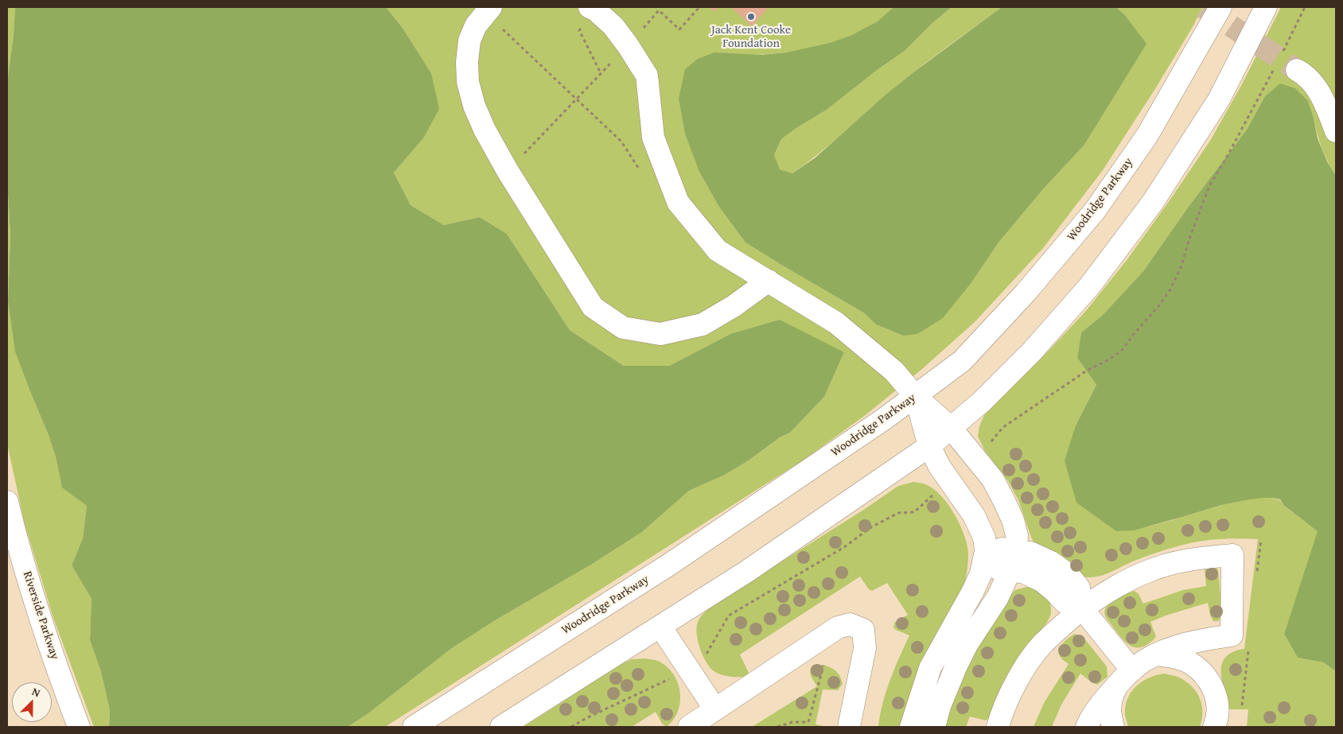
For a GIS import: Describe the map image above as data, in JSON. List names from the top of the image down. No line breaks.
{"streets":{"street":["Woodridge Parkway","Riverside Parkway"]},"places":["Jack Kent Cooke Foundation"],"north":"top right"}
